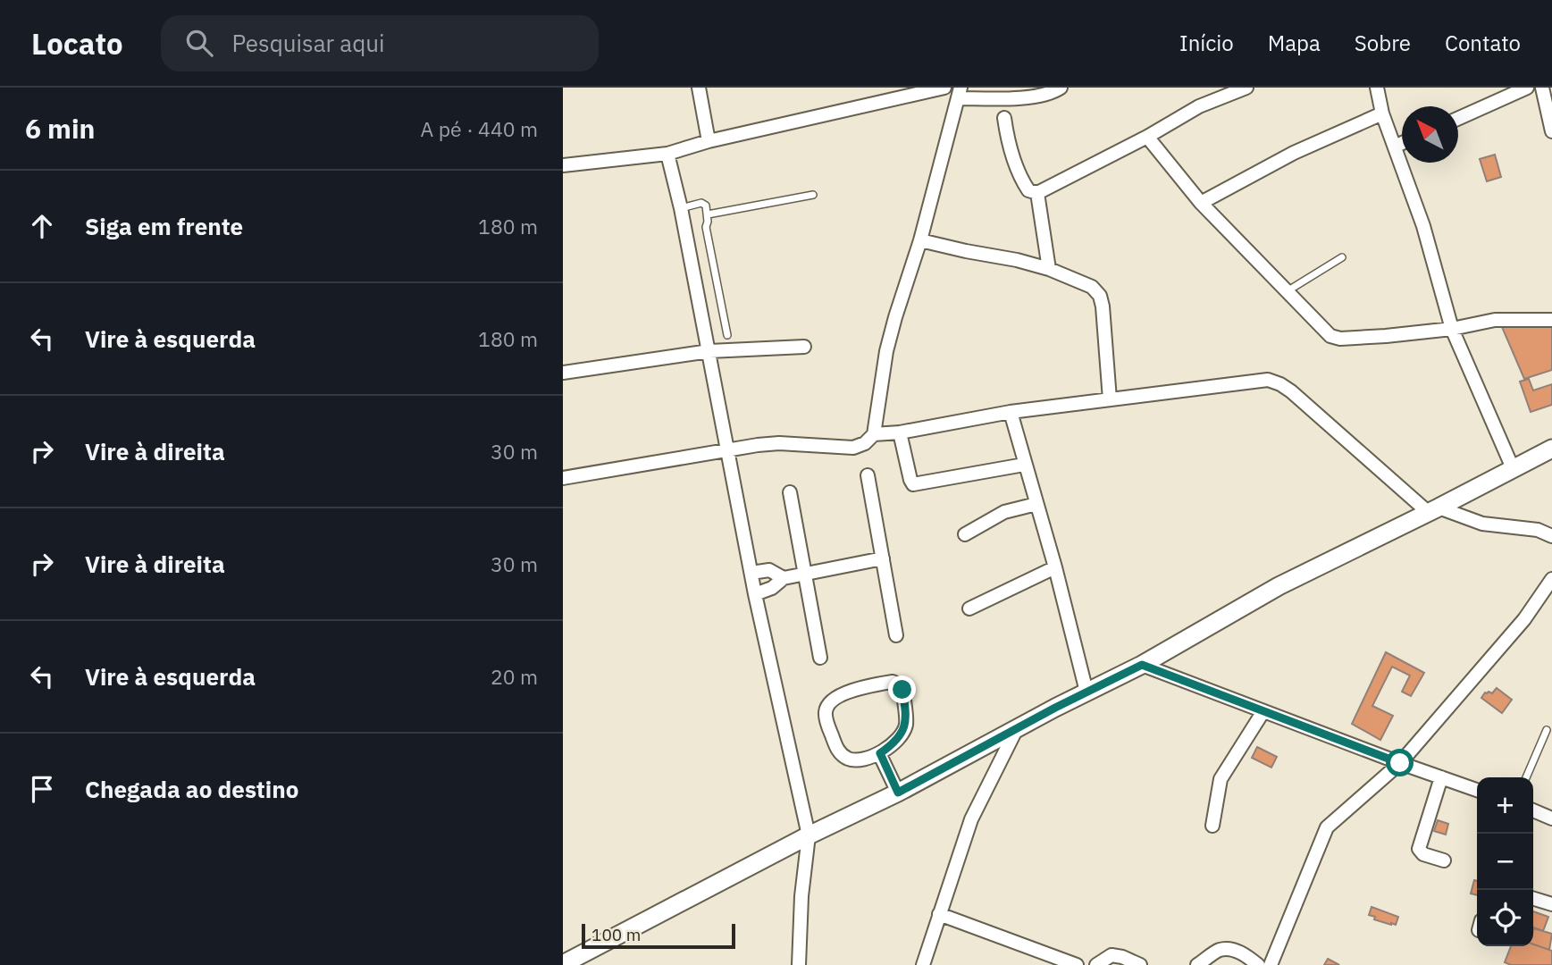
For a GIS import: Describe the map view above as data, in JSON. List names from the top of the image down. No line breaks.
{"scale_bar":"100 m","north":"top left","page":{"header":"Locato","search":"Pesquisar aqui","nav":["Início","Mapa","Sobre","Contato"],"heading":["6 min","A pé · 440 m"],"list":[["Siga em frente","180 m"],["Vire à esquerda","180 m"],["Vire à direita","30 m"],["Vire à direita","30 m"],["Vire à esquerda","20 m"],"Chegada ao destino"],"map_buttons":["+","−"],"scale":"100 m"}}
